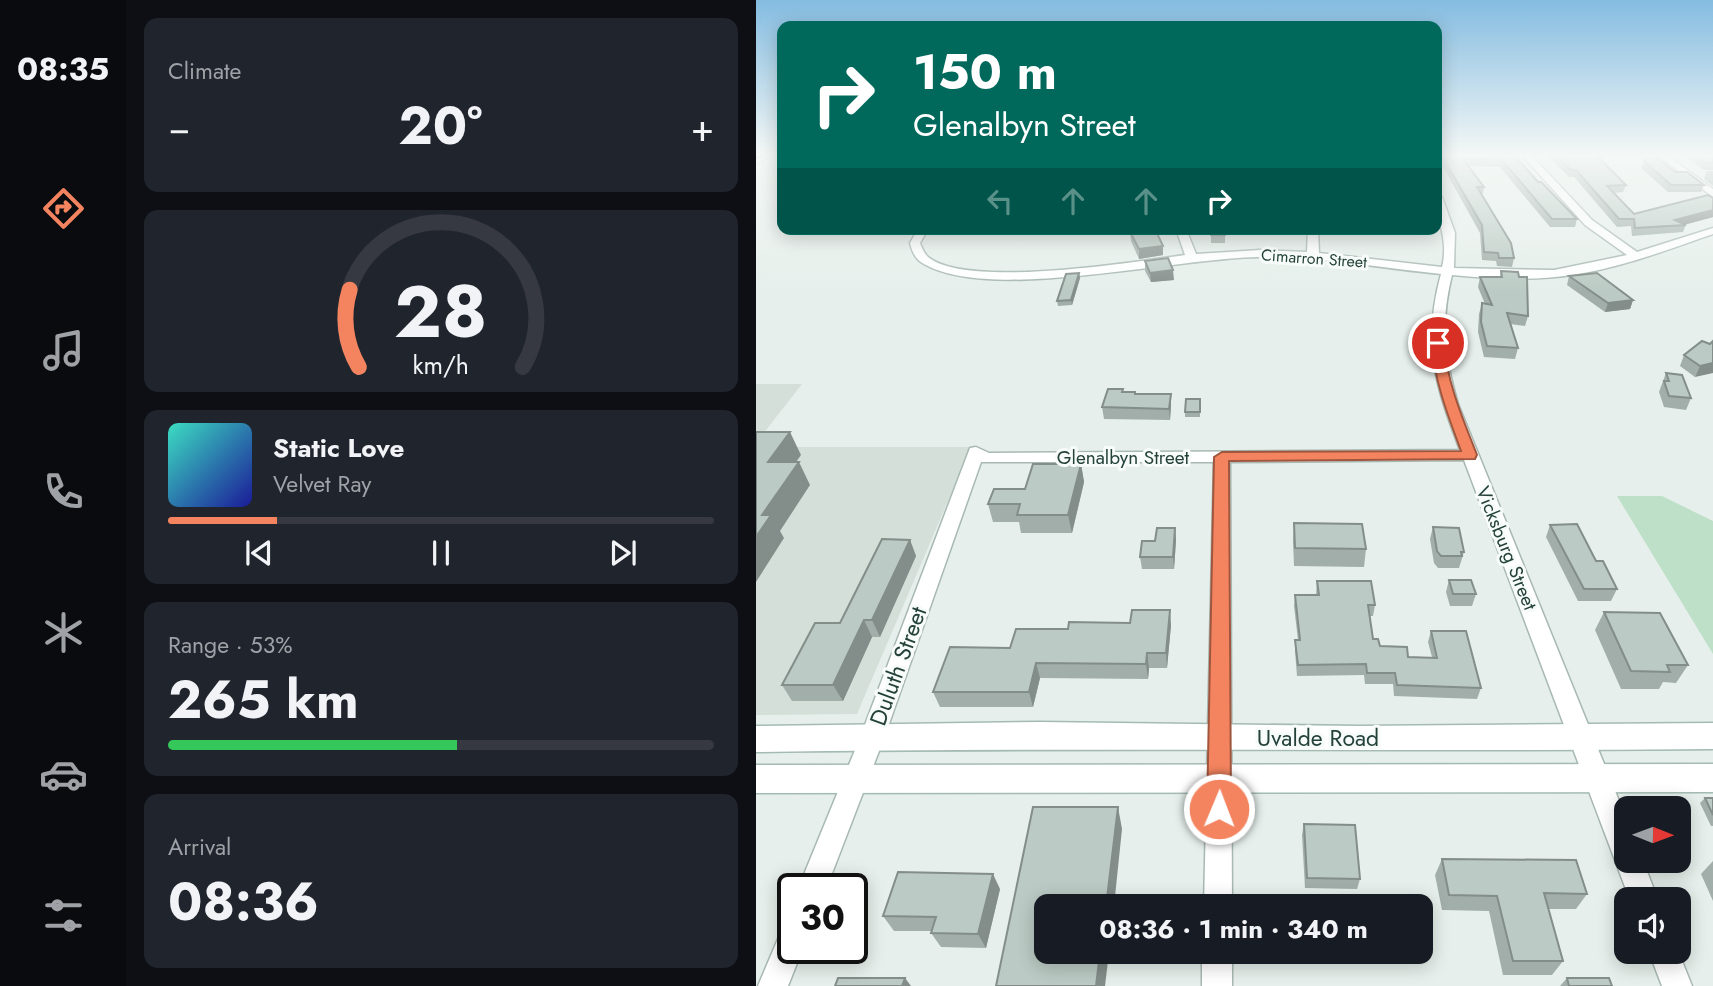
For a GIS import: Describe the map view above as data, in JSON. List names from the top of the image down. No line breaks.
{"streets":{"main road":["Uvalde Road"],"street":["Cimarron Street","Glenalbyn Street","Vicksburg Street","Duluth Street"]},"crossings":[["Cimarron Street","Vicksburg Street"],["Glenalbyn Street","Vicksburg Street"],["Glenalbyn Street","Duluth Street"],["Vicksburg Street","Uvalde Road"],["Duluth Street","Uvalde Road"]],"north":"right","page":{"tabs":"08:35","tile":["Climate",["Range · 53%","265 km"],["Arrival","08:36"]],"turn":["150 m","Glenalbyn Street"],"heat":["−","20°","+"],"song":["Static Love","Velvet Ray"],"limit":"30","trip":"08:36 · 1 min · 340 m","gauge":["28","km/h"]}}
